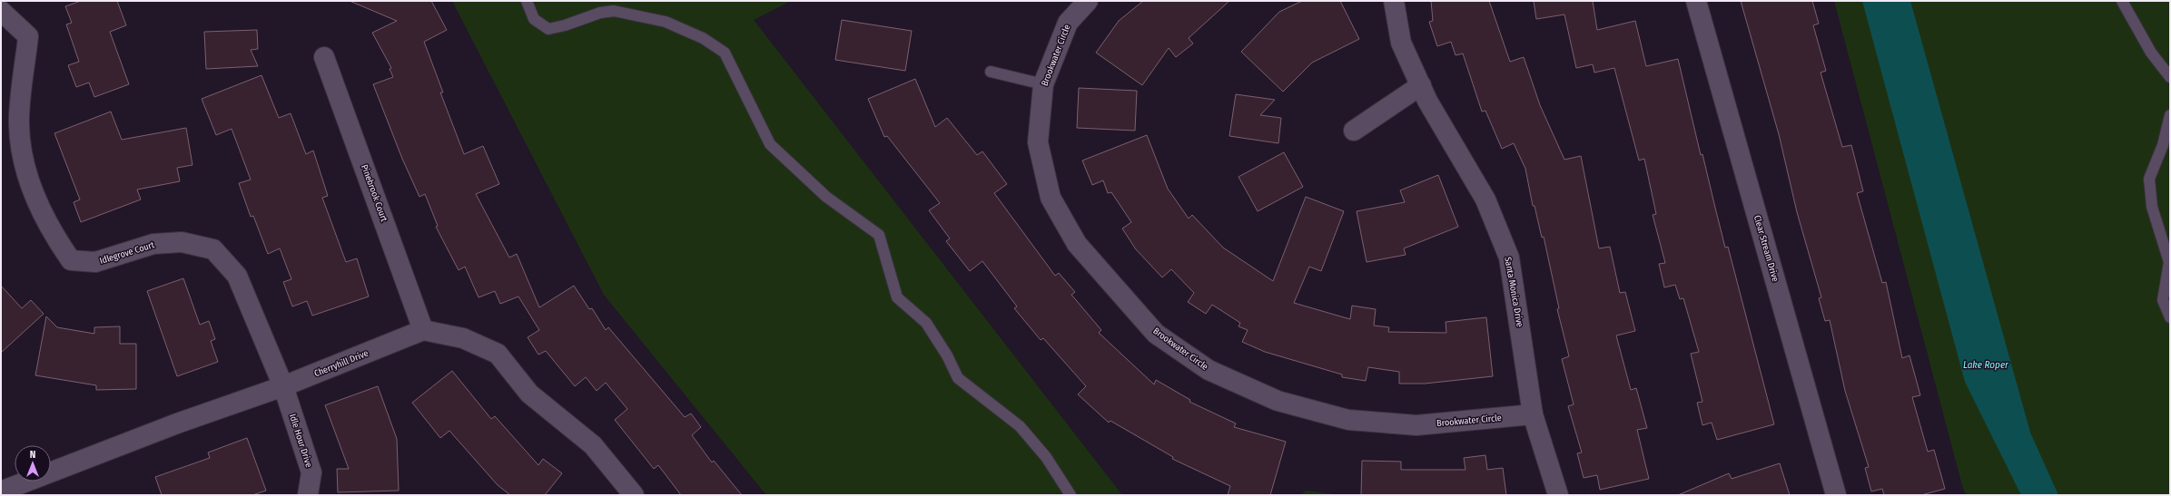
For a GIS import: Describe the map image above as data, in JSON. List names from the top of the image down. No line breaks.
{"streets":{"street":["Brookwater Circle","Pinebrook Court","Clear Stream Drive","Idlegrove Court","Santa Monica Drive","Cherryhill Drive","Idle Hour Drive"]},"crossings":[["Brookwater Circle","Santa Monica Drive"],["Pinebrook Court","Cherryhill Drive"],["Idlegrove Court","Cherryhill Drive"],["Idlegrove Court","Idle Hour Drive"],["Cherryhill Drive","Idle Hour Drive"]],"water":["Lake Roper"],"north":"top"}
